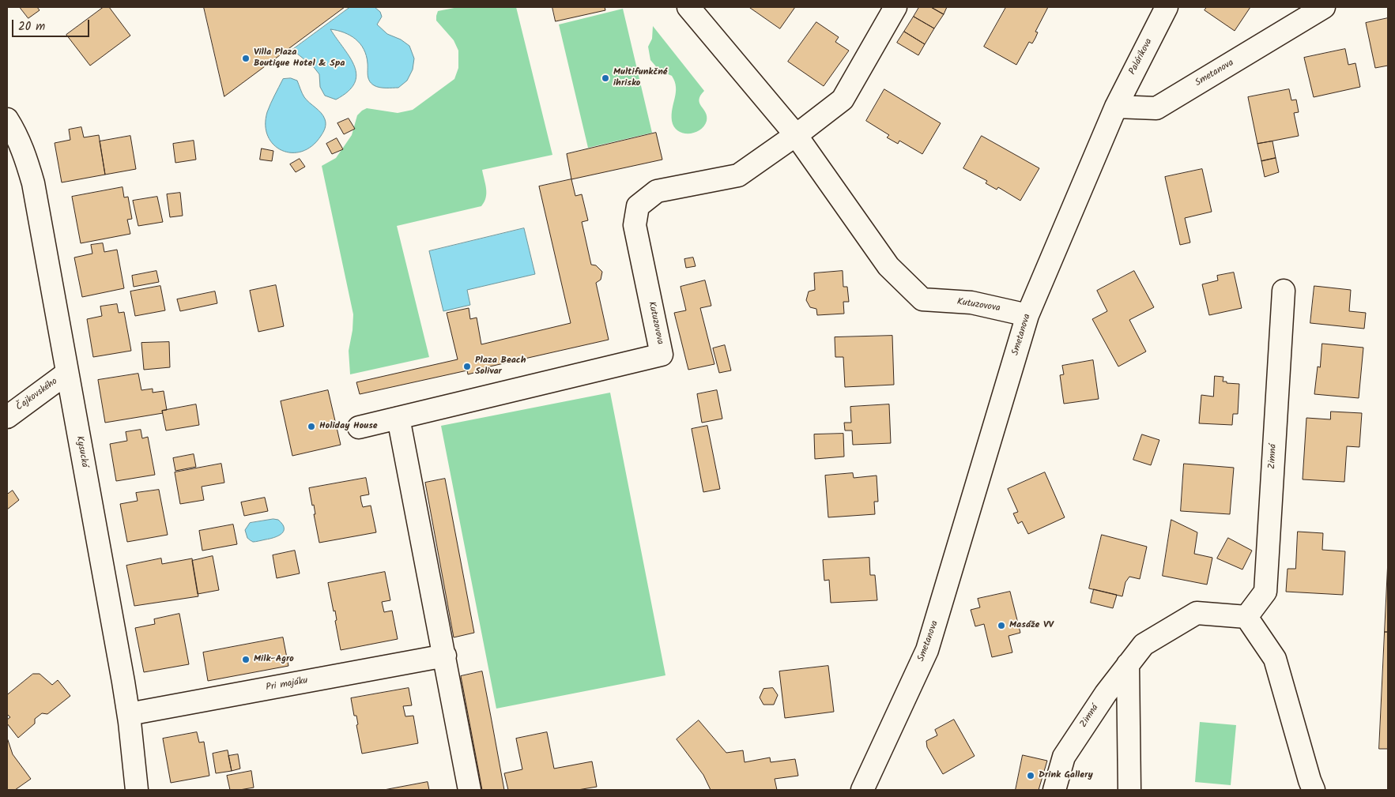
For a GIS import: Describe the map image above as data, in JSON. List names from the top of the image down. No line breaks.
{"streets":{"street":["Palárikova","Smetanova","Kutuzovova","Čajkovského","Kysucká","Zimná","Pri majáku"]},"crossings":[["Palárikova","Smetanova"],["Smetanova","Kutuzovova"],["Čajkovského","Kysucká"],["Kysucká","Pri majáku"]],"places":["Villa Plaza Boutique Hotel & Spa","Multifunkčné ihrisko","Plaza Beach Solivar","Holiday House","Masáže VV","Milk-Agro","Drink Gallery"],"scale_bar":"20 m"}
